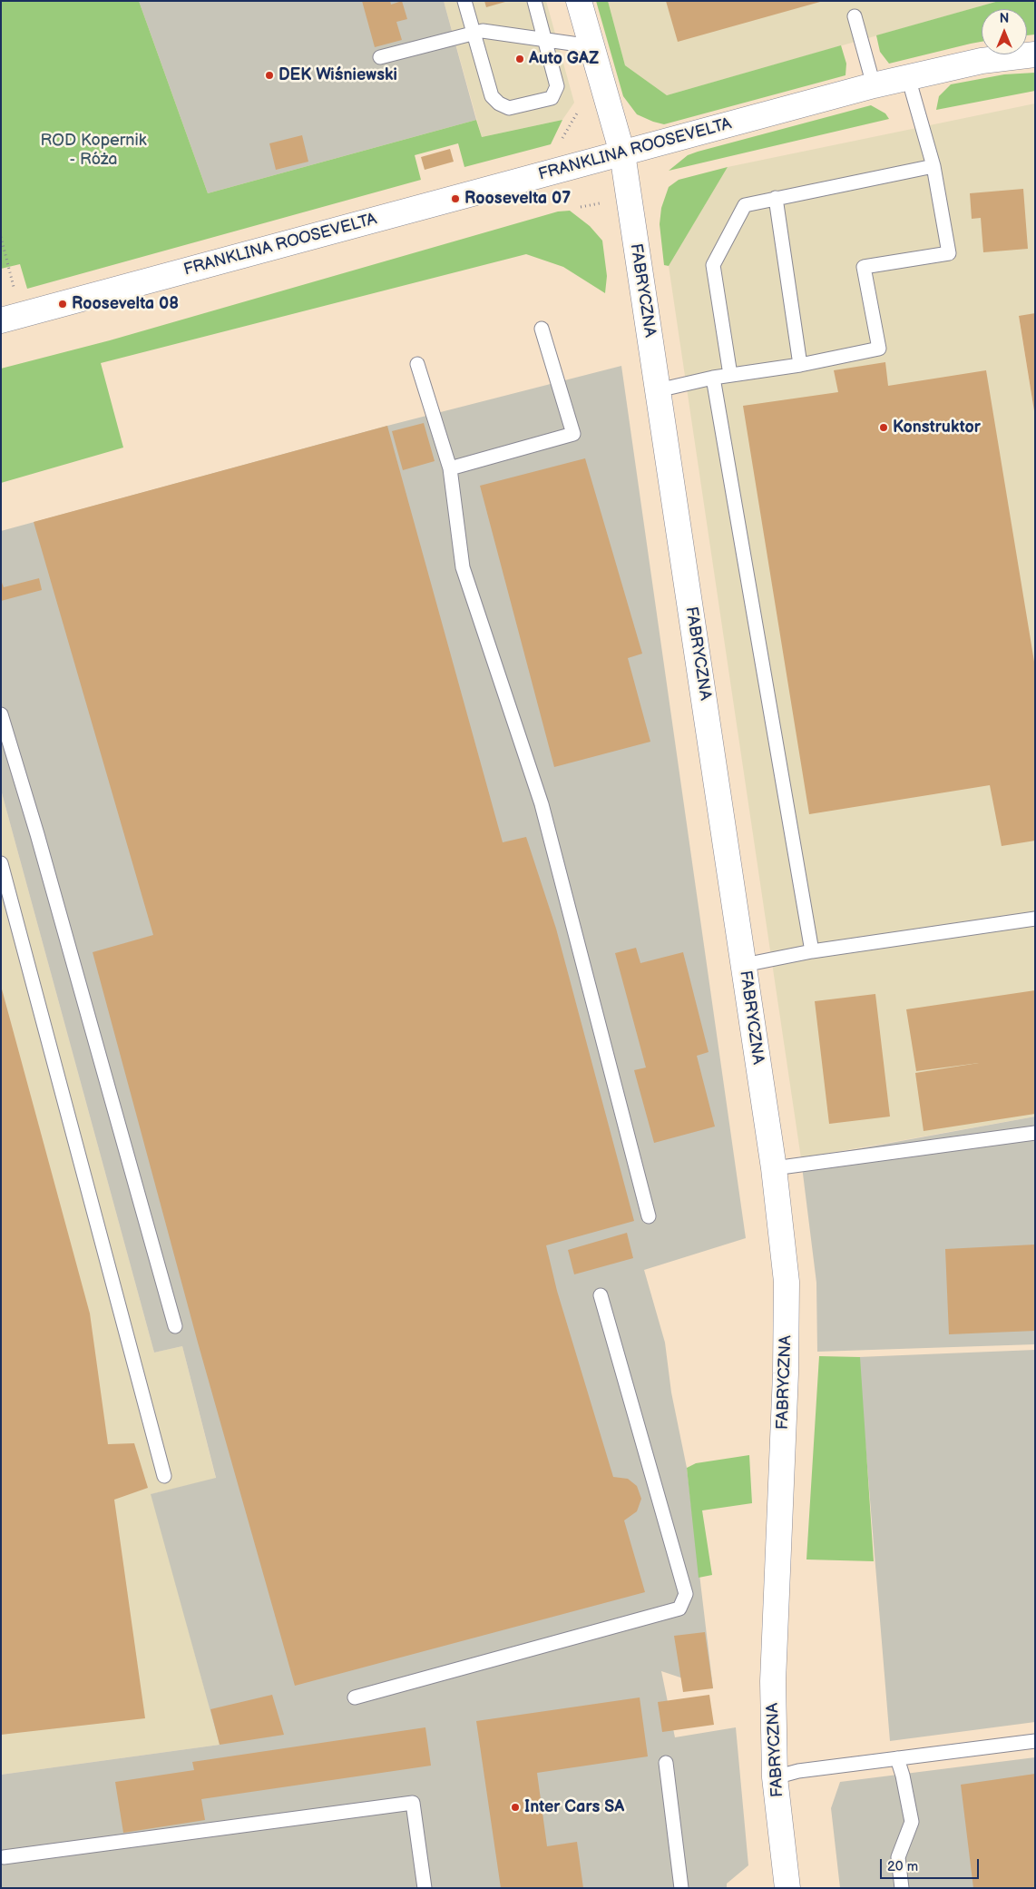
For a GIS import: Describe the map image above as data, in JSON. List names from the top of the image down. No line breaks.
{"streets":{"street":["FRANKLINA ROOSEVELTA","FABRYCZNA"]},"crossings":[["FRANKLINA ROOSEVELTA","FABRYCZNA"]],"parks":["ROD Kopernik - Róża"],"places":["Auto GAZ","DEK Wiśniewski","Roosevelta 07","Roosevelta 08","Konstruktor","Inter Cars SA"],"scale_bar":"20 m","north":"top"}
